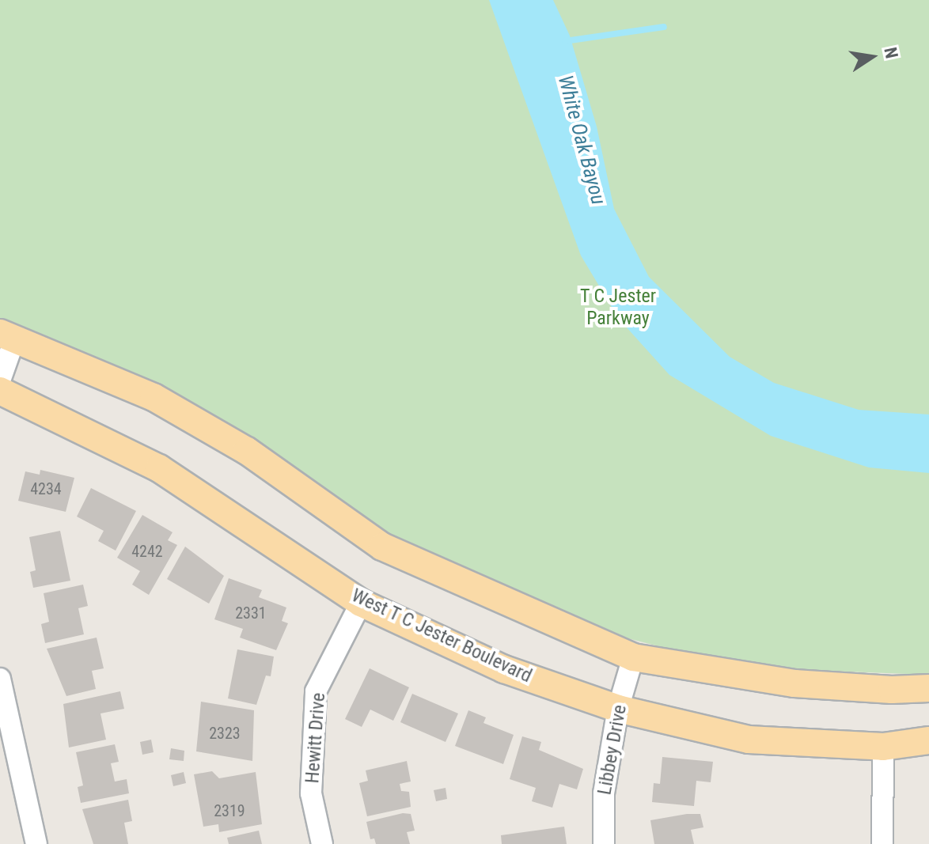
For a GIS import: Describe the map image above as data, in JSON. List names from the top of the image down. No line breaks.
{"streets":{"main road":["West T C Jester Boulevard"],"street":["Hewitt Drive","Libbey Drive"]},"crossings":[["West T C Jester Boulevard","Hewitt Drive"],["West T C Jester Boulevard","Libbey Drive"]],"water":["White Oak Bayou"],"parks":["T C Jester Parkway"],"house_numbers":["4234","4242","2331","2323","2319"],"north":"right"}
